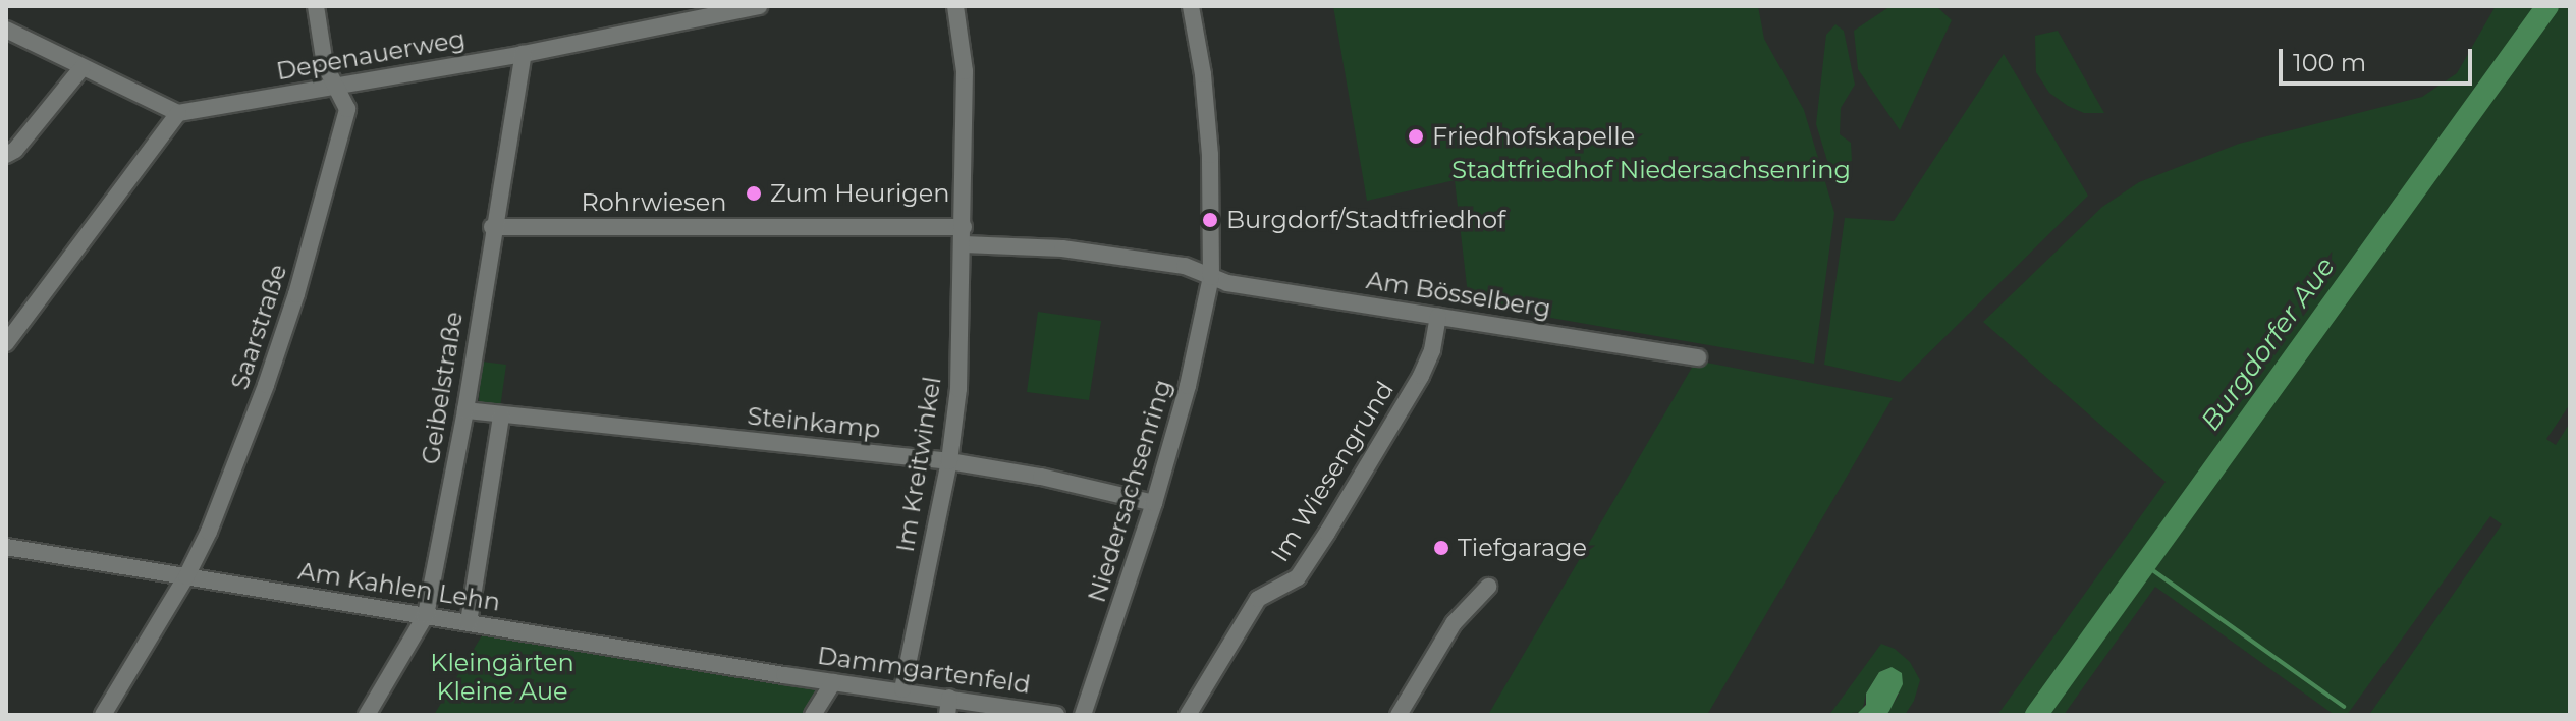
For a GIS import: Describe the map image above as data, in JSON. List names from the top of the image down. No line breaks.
{"streets":{"street":["Depenauerweg","Rohrwiesen","Am Bösselberg","Saarstraße","Geibelstraße","Steinkamp","Im Kreitwinkel","Im Wiesengrund","Niedersachsenring","Am Kahlen Lehn","Dammgartenfeld"]},"crossings":[["Depenauerweg","Saarstraße"],["Depenauerweg","Geibelstraße"],["Rohrwiesen","Geibelstraße"],["Rohrwiesen","Im Kreitwinkel"],["Am Bösselberg","Im Wiesengrund"],["Am Bösselberg","Niedersachsenring"],["Saarstraße","Am Kahlen Lehn"],["Geibelstraße","Steinkamp"],["Geibelstraße","Am Kahlen Lehn"],["Steinkamp","Im Kreitwinkel"],["Steinkamp","Niedersachsenring"],["Im Kreitwinkel","Dammgartenfeld"],["Am Kahlen Lehn","Dammgartenfeld"]],"water":["Burgdorfer Aue"],"parks":["Stadtfriedhof Niedersachsenring","Kleingärten Kleine Aue"],"places":["Friedhofskapelle","Zum Heurigen","Burgdorf/Stadtfriedhof","Tiefgarage"],"scale_bar":"100 m"}
